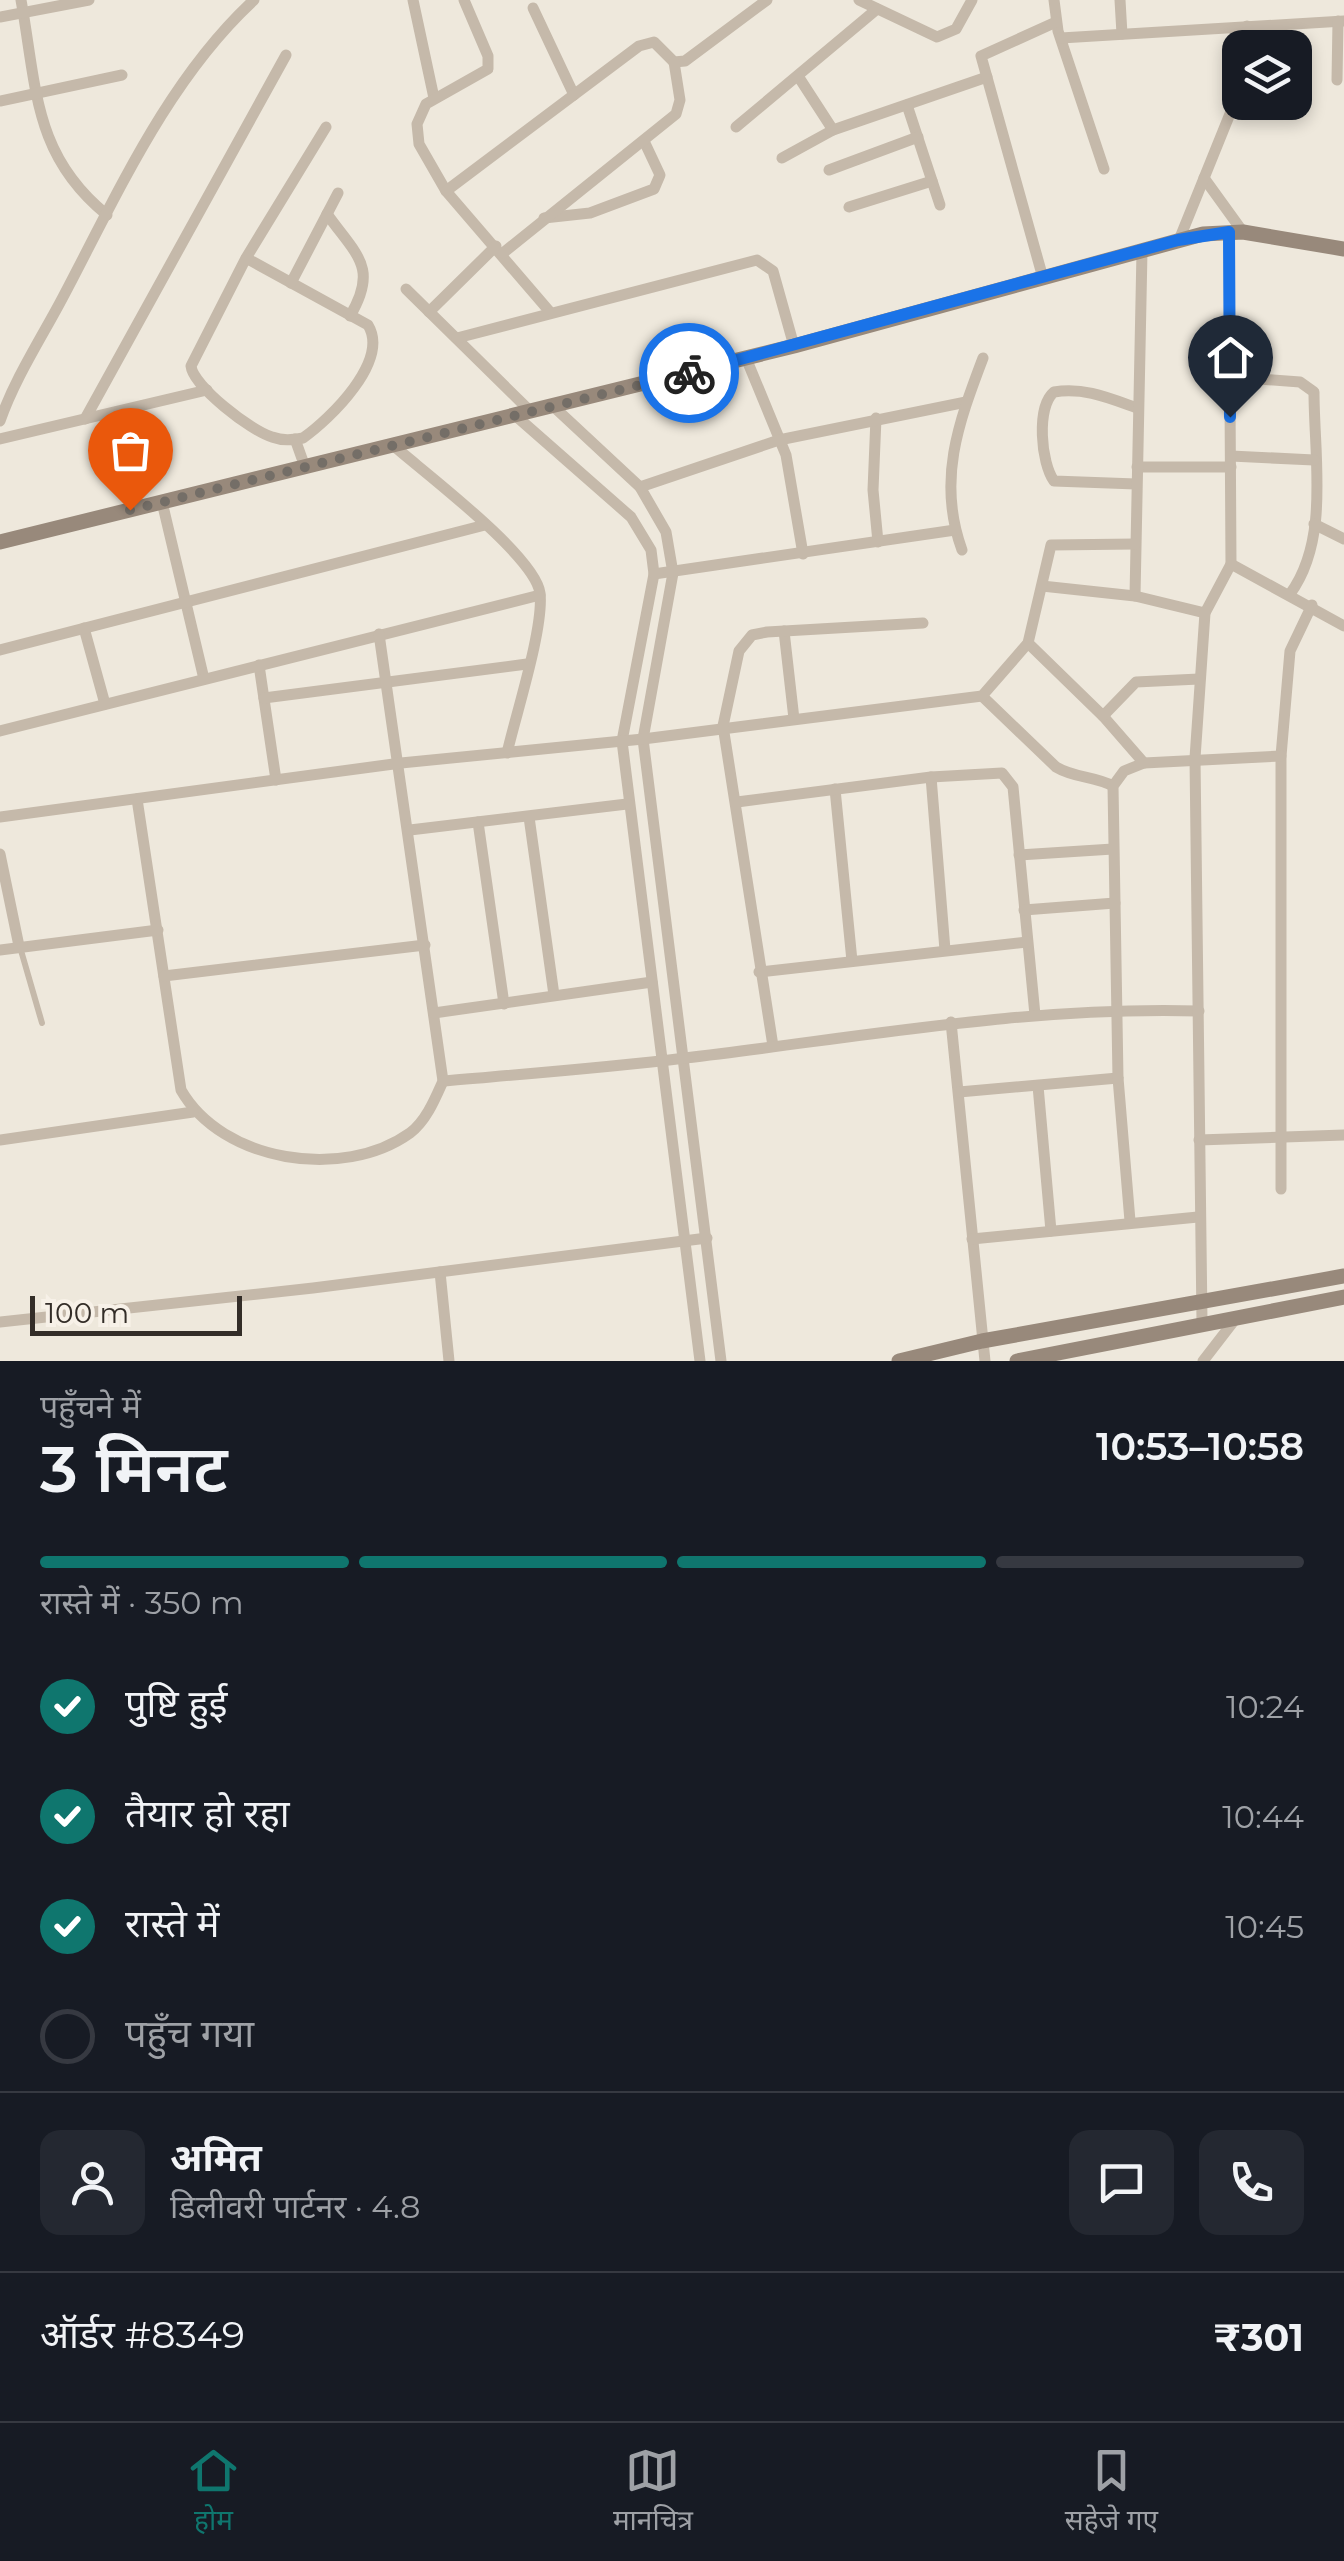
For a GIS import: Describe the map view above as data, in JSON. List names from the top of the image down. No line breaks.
{"scale_bar":"100 m","page":{"scale":"100 m","heading":["3 मिनट","पहुँचने में","10:53–10:58"],"panel":["अमित","डिलीवरी पार्टनर · 4.8","ऑर्डर #8349","₹301"],"bar":"रास्ते में · 350 m","list":[["पुष्टि हुई","10:24"],["तैयार हो रहा","10:44"],["रास्ते में","10:45"],"पहुँच गया"],"tabs":["होम","मानचित्र","सहेजे गए"]}}
